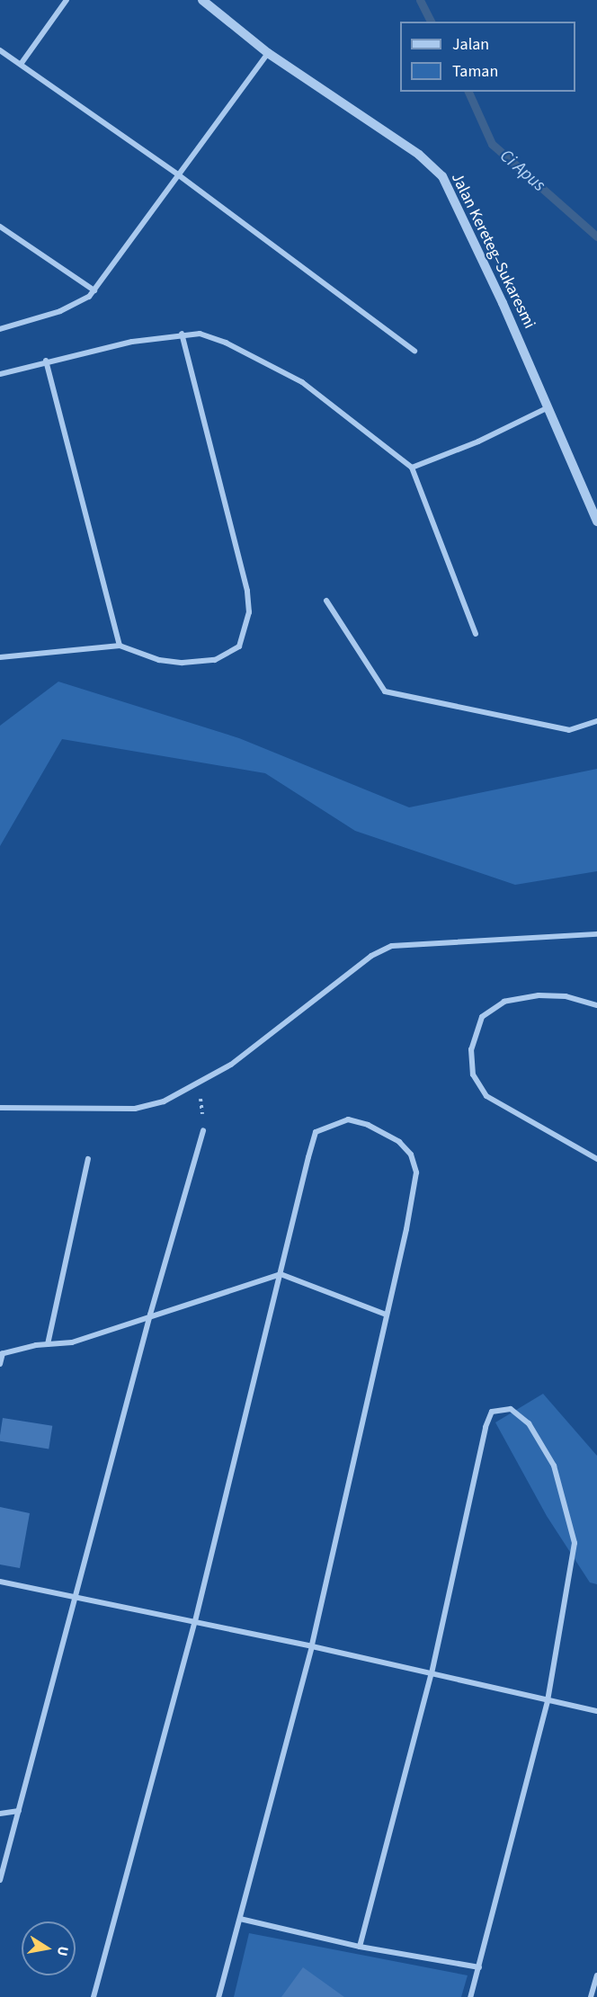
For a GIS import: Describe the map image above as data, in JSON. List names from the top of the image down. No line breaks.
{"streets":{"street":["Jalan Kereteg–Sukaresmi"]},"water":["Ci Apus"],"legend":["Jalan","Taman"],"north":"right"}
